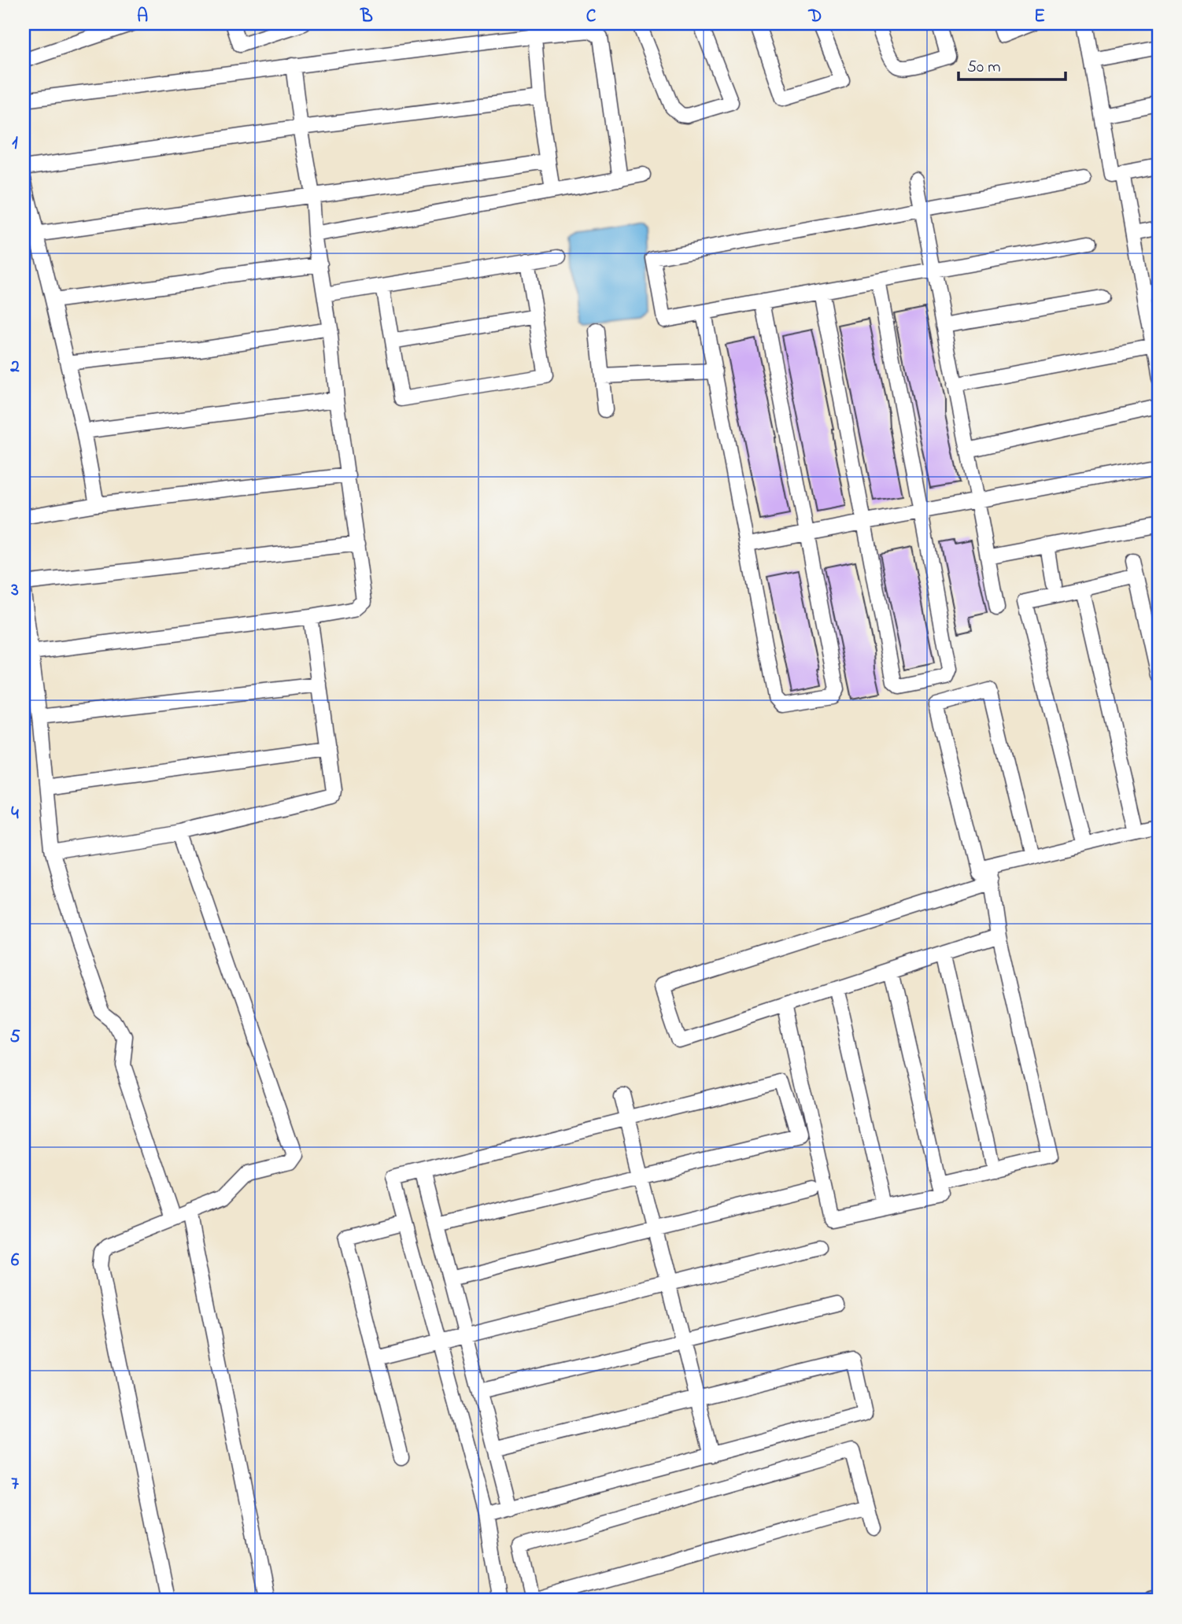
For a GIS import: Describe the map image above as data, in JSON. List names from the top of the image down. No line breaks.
{"scale_bar":"50 m","grid":{"columns":["A","B","C","D","E"],"rows":["1","2","3","4","5","6","7"]}}
